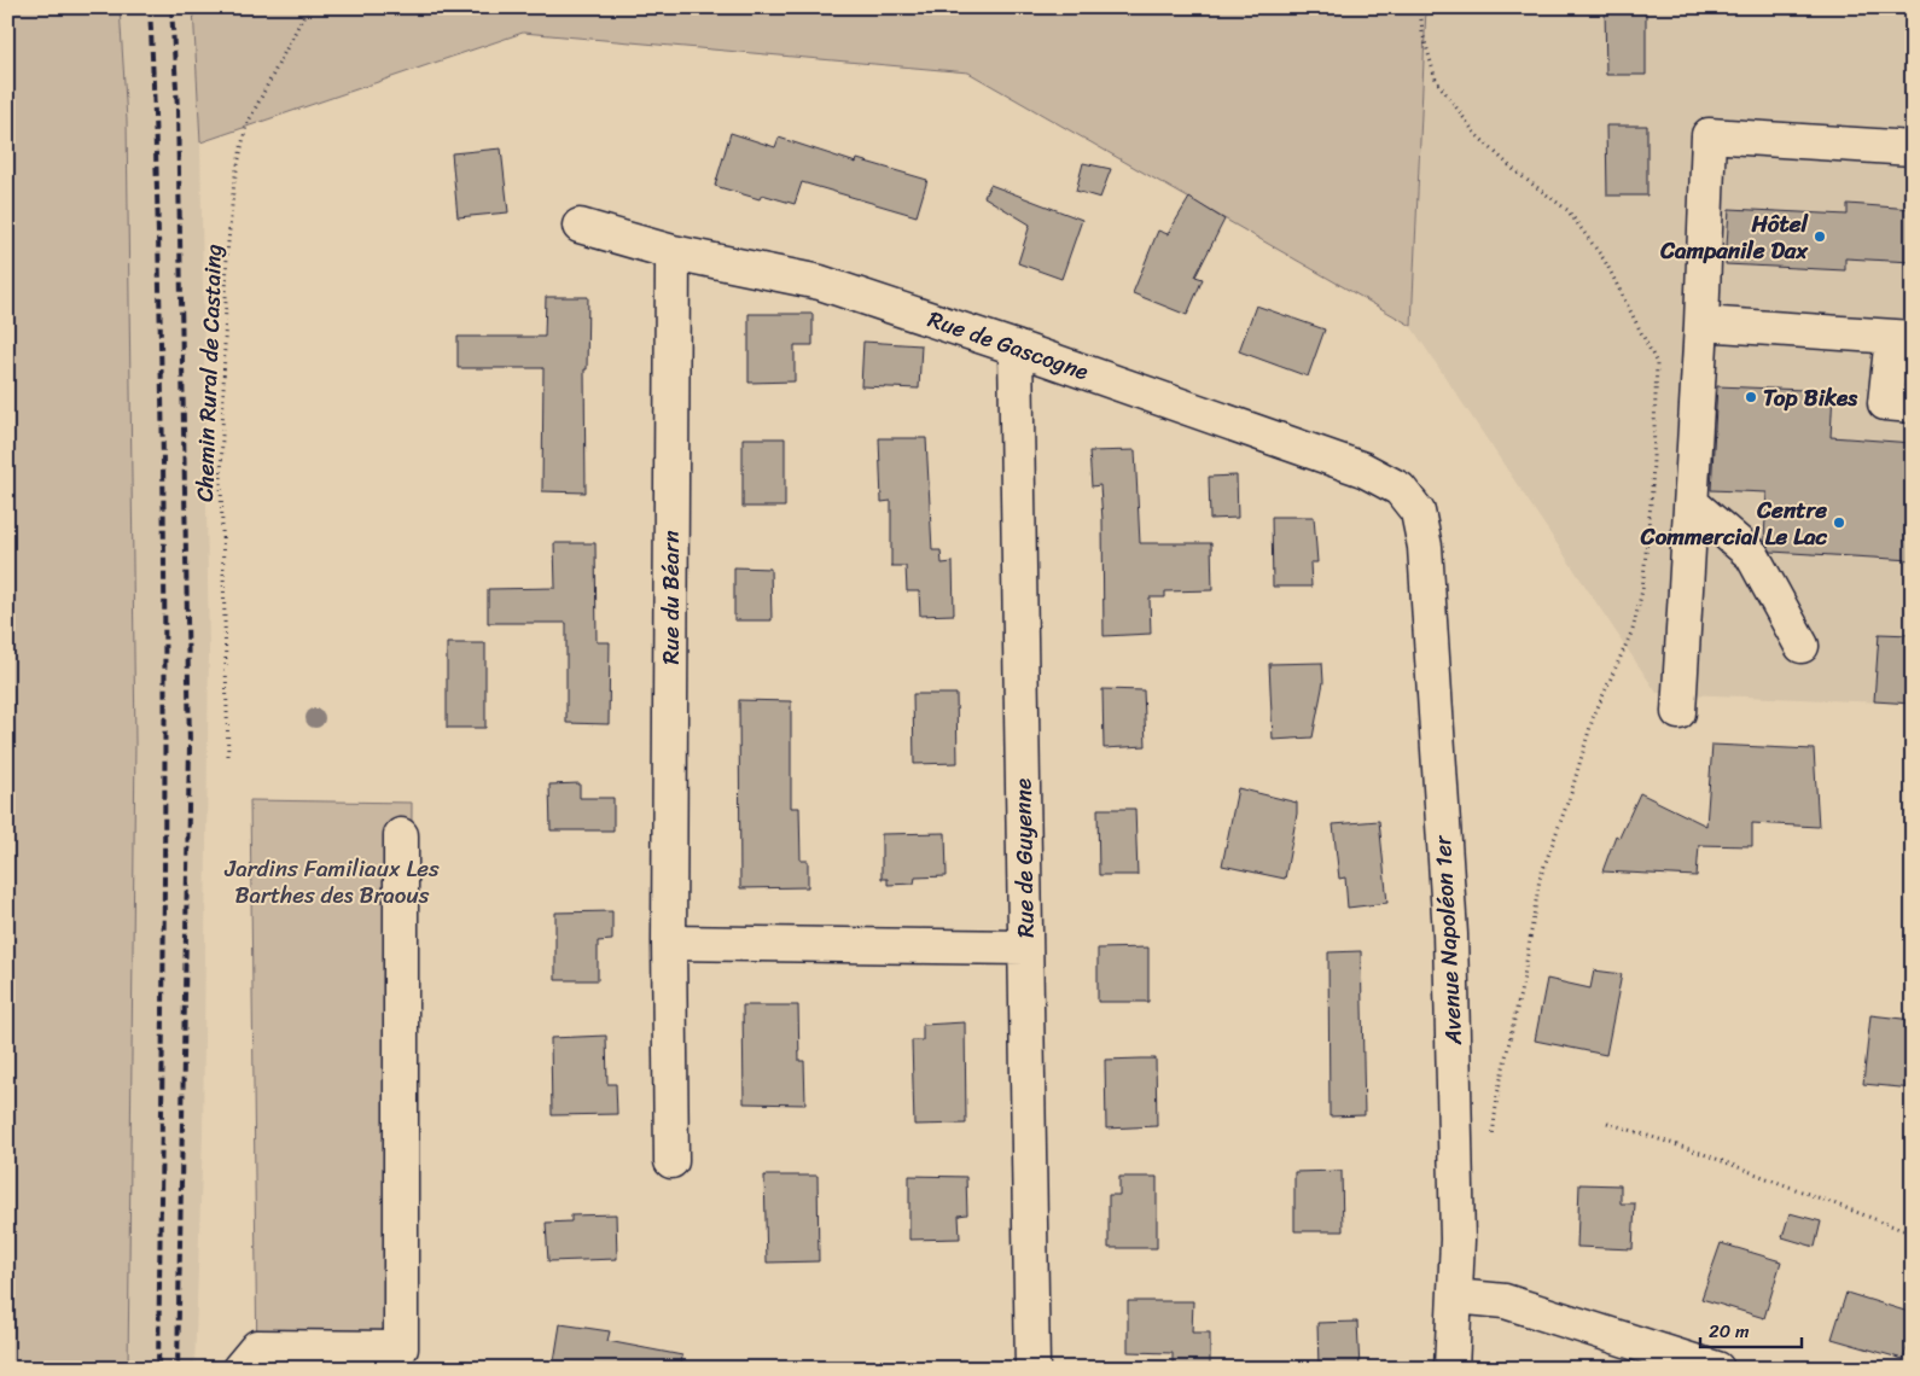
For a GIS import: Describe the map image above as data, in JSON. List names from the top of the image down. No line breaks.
{"streets":{"street":["Rue de Gascogne","Rue du Béarn","Rue de Guyenne","Avenue Napoléon 1er"],"path":["Chemin Rural de Castaing"]},"crossings":[["Rue de Gascogne","Rue du Béarn"],["Rue de Gascogne","Rue de Guyenne"],["Rue de Gascogne","Avenue Napoléon 1er"]],"parks":["Jardins Familiaux Les Barthes des Braous"],"places":["Hôtel Campanile Dax","Top Bikes","Centre Commercial Le Lac"],"scale_bar":"20 m"}
